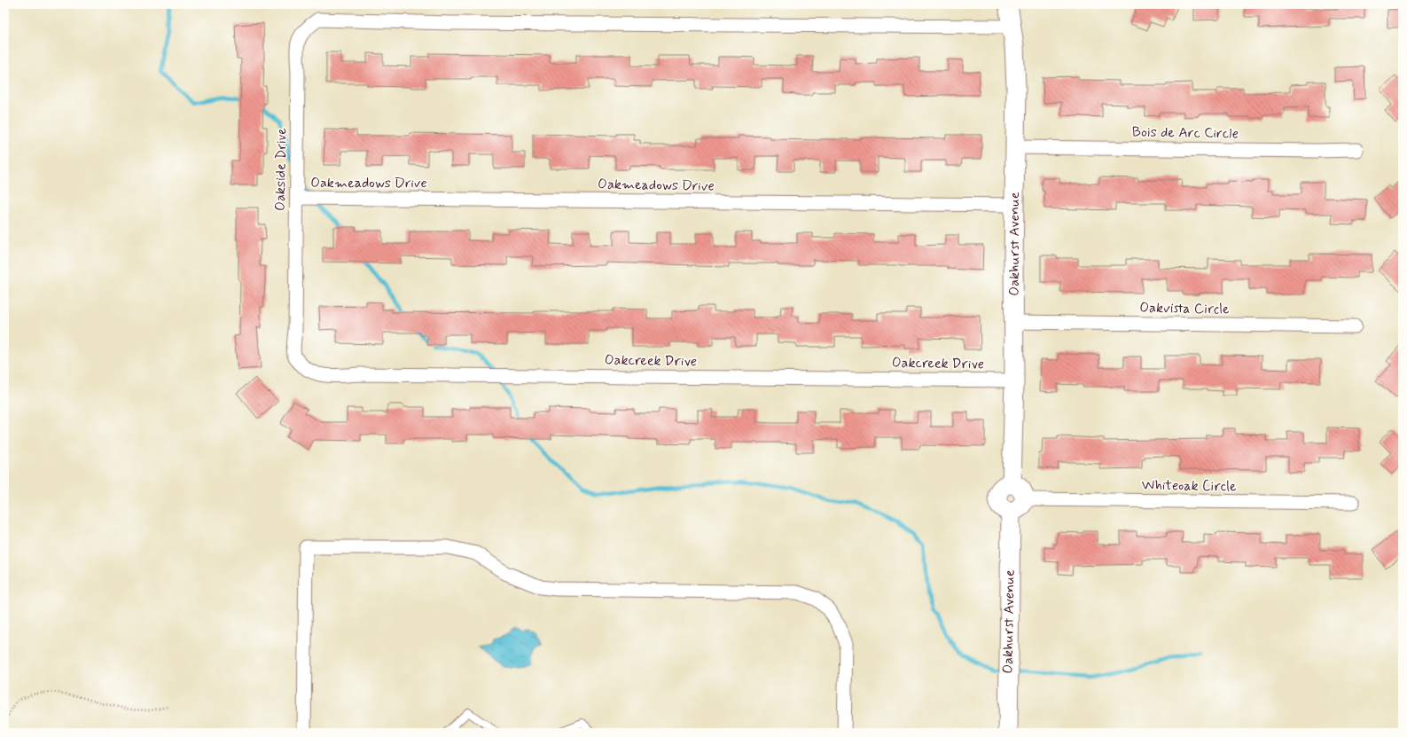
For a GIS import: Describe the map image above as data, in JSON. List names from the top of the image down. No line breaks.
{"streets":{"street":["Bois de Arc Circle","Oakside Drive","Oakmeadows Drive","Oakhurst Avenue","Oakvista Circle","Oakcreek Drive","Whiteoak Circle"]},"crossings":[["Bois de Arc Circle","Oakhurst Avenue"],["Oakside Drive","Oakmeadows Drive"],["Oakside Drive","Oakhurst Avenue"],["Oakside Drive","Oakcreek Drive"],["Oakmeadows Drive","Oakhurst Avenue"],["Oakhurst Avenue","Oakvista Circle"],["Oakhurst Avenue","Oakcreek Drive"],["Oakhurst Avenue","Whiteoak Circle"]]}
